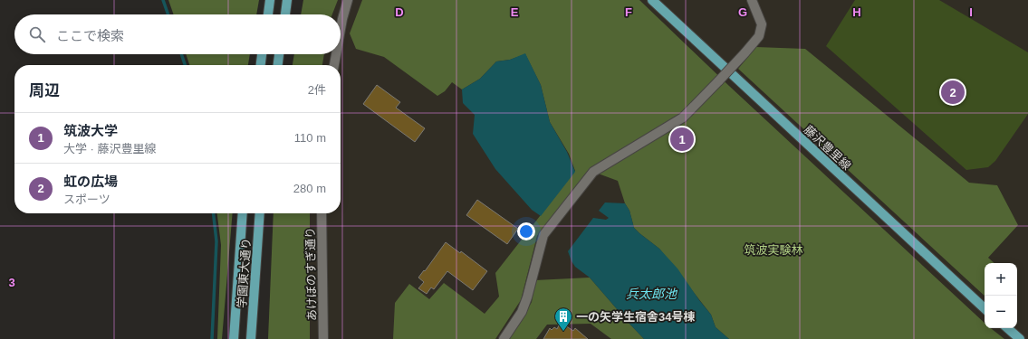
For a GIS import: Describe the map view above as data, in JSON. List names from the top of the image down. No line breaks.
{"streets":{"main road":["藤沢豊里線","学園東大通り"],"street":["あけぼのすぎ通り"]},"water":["兵太郎池"],"parks":["筑波実験林"],"places":{"building":["一の矢学生宿舎34号棟"]},"page":{"search":"ここで検索","heading":["周辺","2件"],"pins":["2","1"],"list":[{"mark":"1","name":"筑波大学","note":"大学 · 藤沢豊里線","value":"110 m"},{"mark":"2","name":"虹の広場","note":"スポーツ","value":"280 m"}],"map_buttons":["+","−"]},"grid":{"columns":["D","E","F","G","H","I"],"rows":["3"]}}
